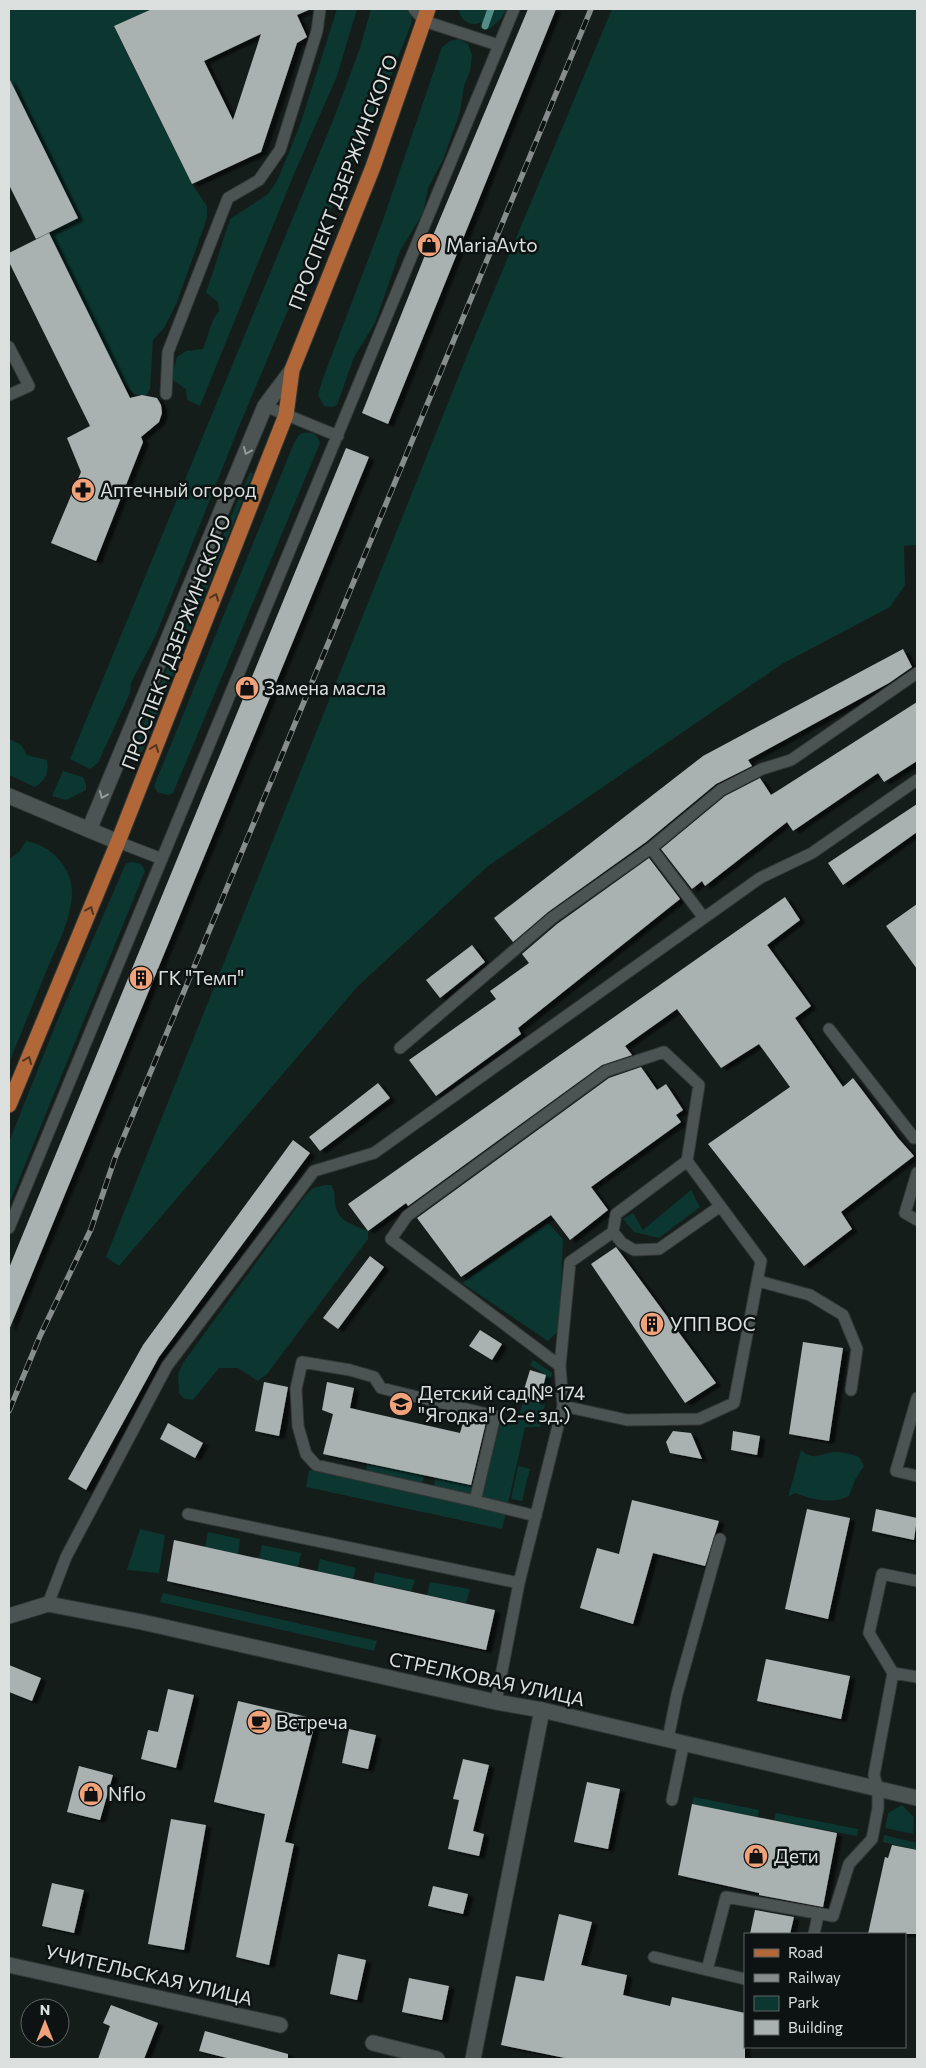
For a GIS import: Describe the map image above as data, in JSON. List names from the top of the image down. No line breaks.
{"streets":{"main road":["ПРОСПЕКТ ДЗЕРЖИНСКОГО"],"street":["СТРЕЛКОВАЯ УЛИЦА","УЧИТЕЛЬСКАЯ УЛИЦА"]},"places":{"shop":["MariaAvto","Замена масла","Nflo","Дети"],"pharmacy":["Аптечный огород"],"building":["ГК \"Темп\"","УПП ВОС"],"school or university":["Детский сад № 174 \"Ягодка\" (2-е зд.)"],"cafe":["Встреча"]},"legend":["Road","Railway","Park","Building"],"north":"top"}
